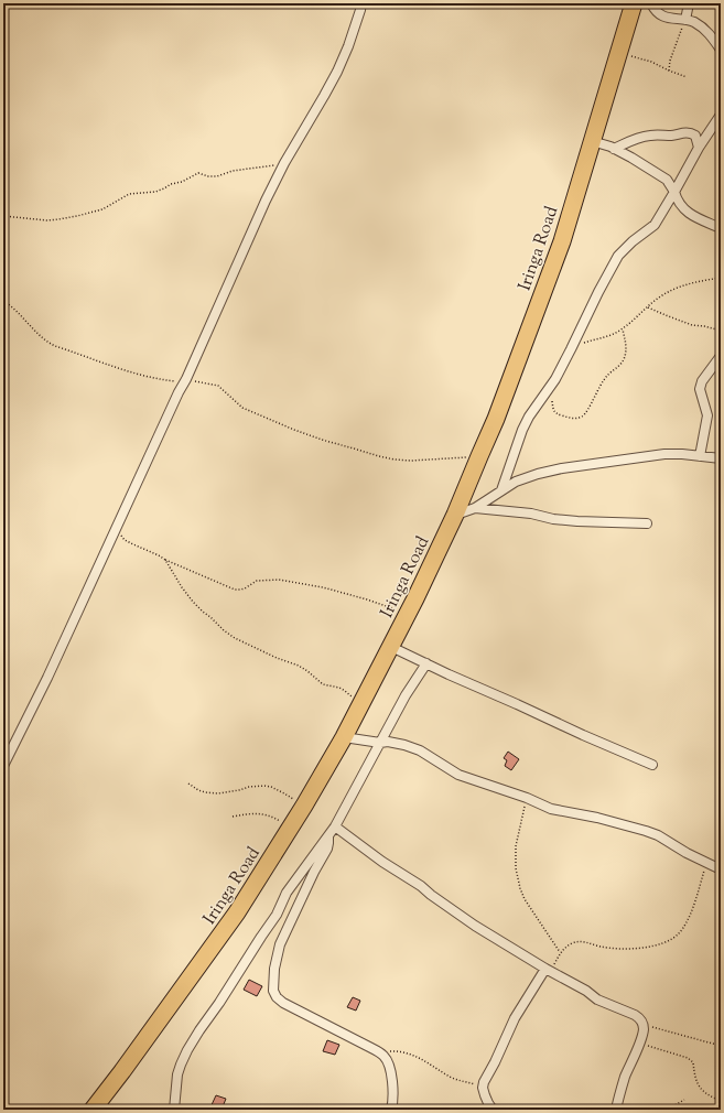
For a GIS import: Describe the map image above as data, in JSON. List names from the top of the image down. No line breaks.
{"streets":{"highway":["Iringa Road"]}}
